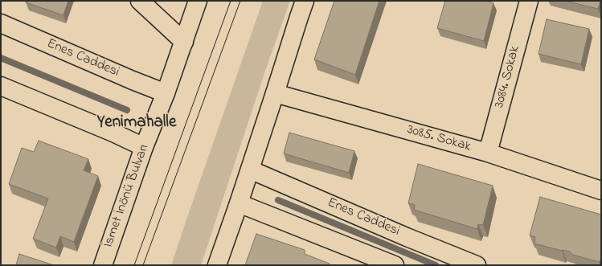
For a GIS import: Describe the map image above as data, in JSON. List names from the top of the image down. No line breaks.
{"streets":{"street":["Enes Caddesi","3084. Sokak","3085. Sokak","İsmet İnönü Bulvarı"]},"crossings":[["Enes Caddesi","İsmet İnönü Bulvarı"],["3084. Sokak","3085. Sokak"]],"districts":["Yenimahalle"]}
